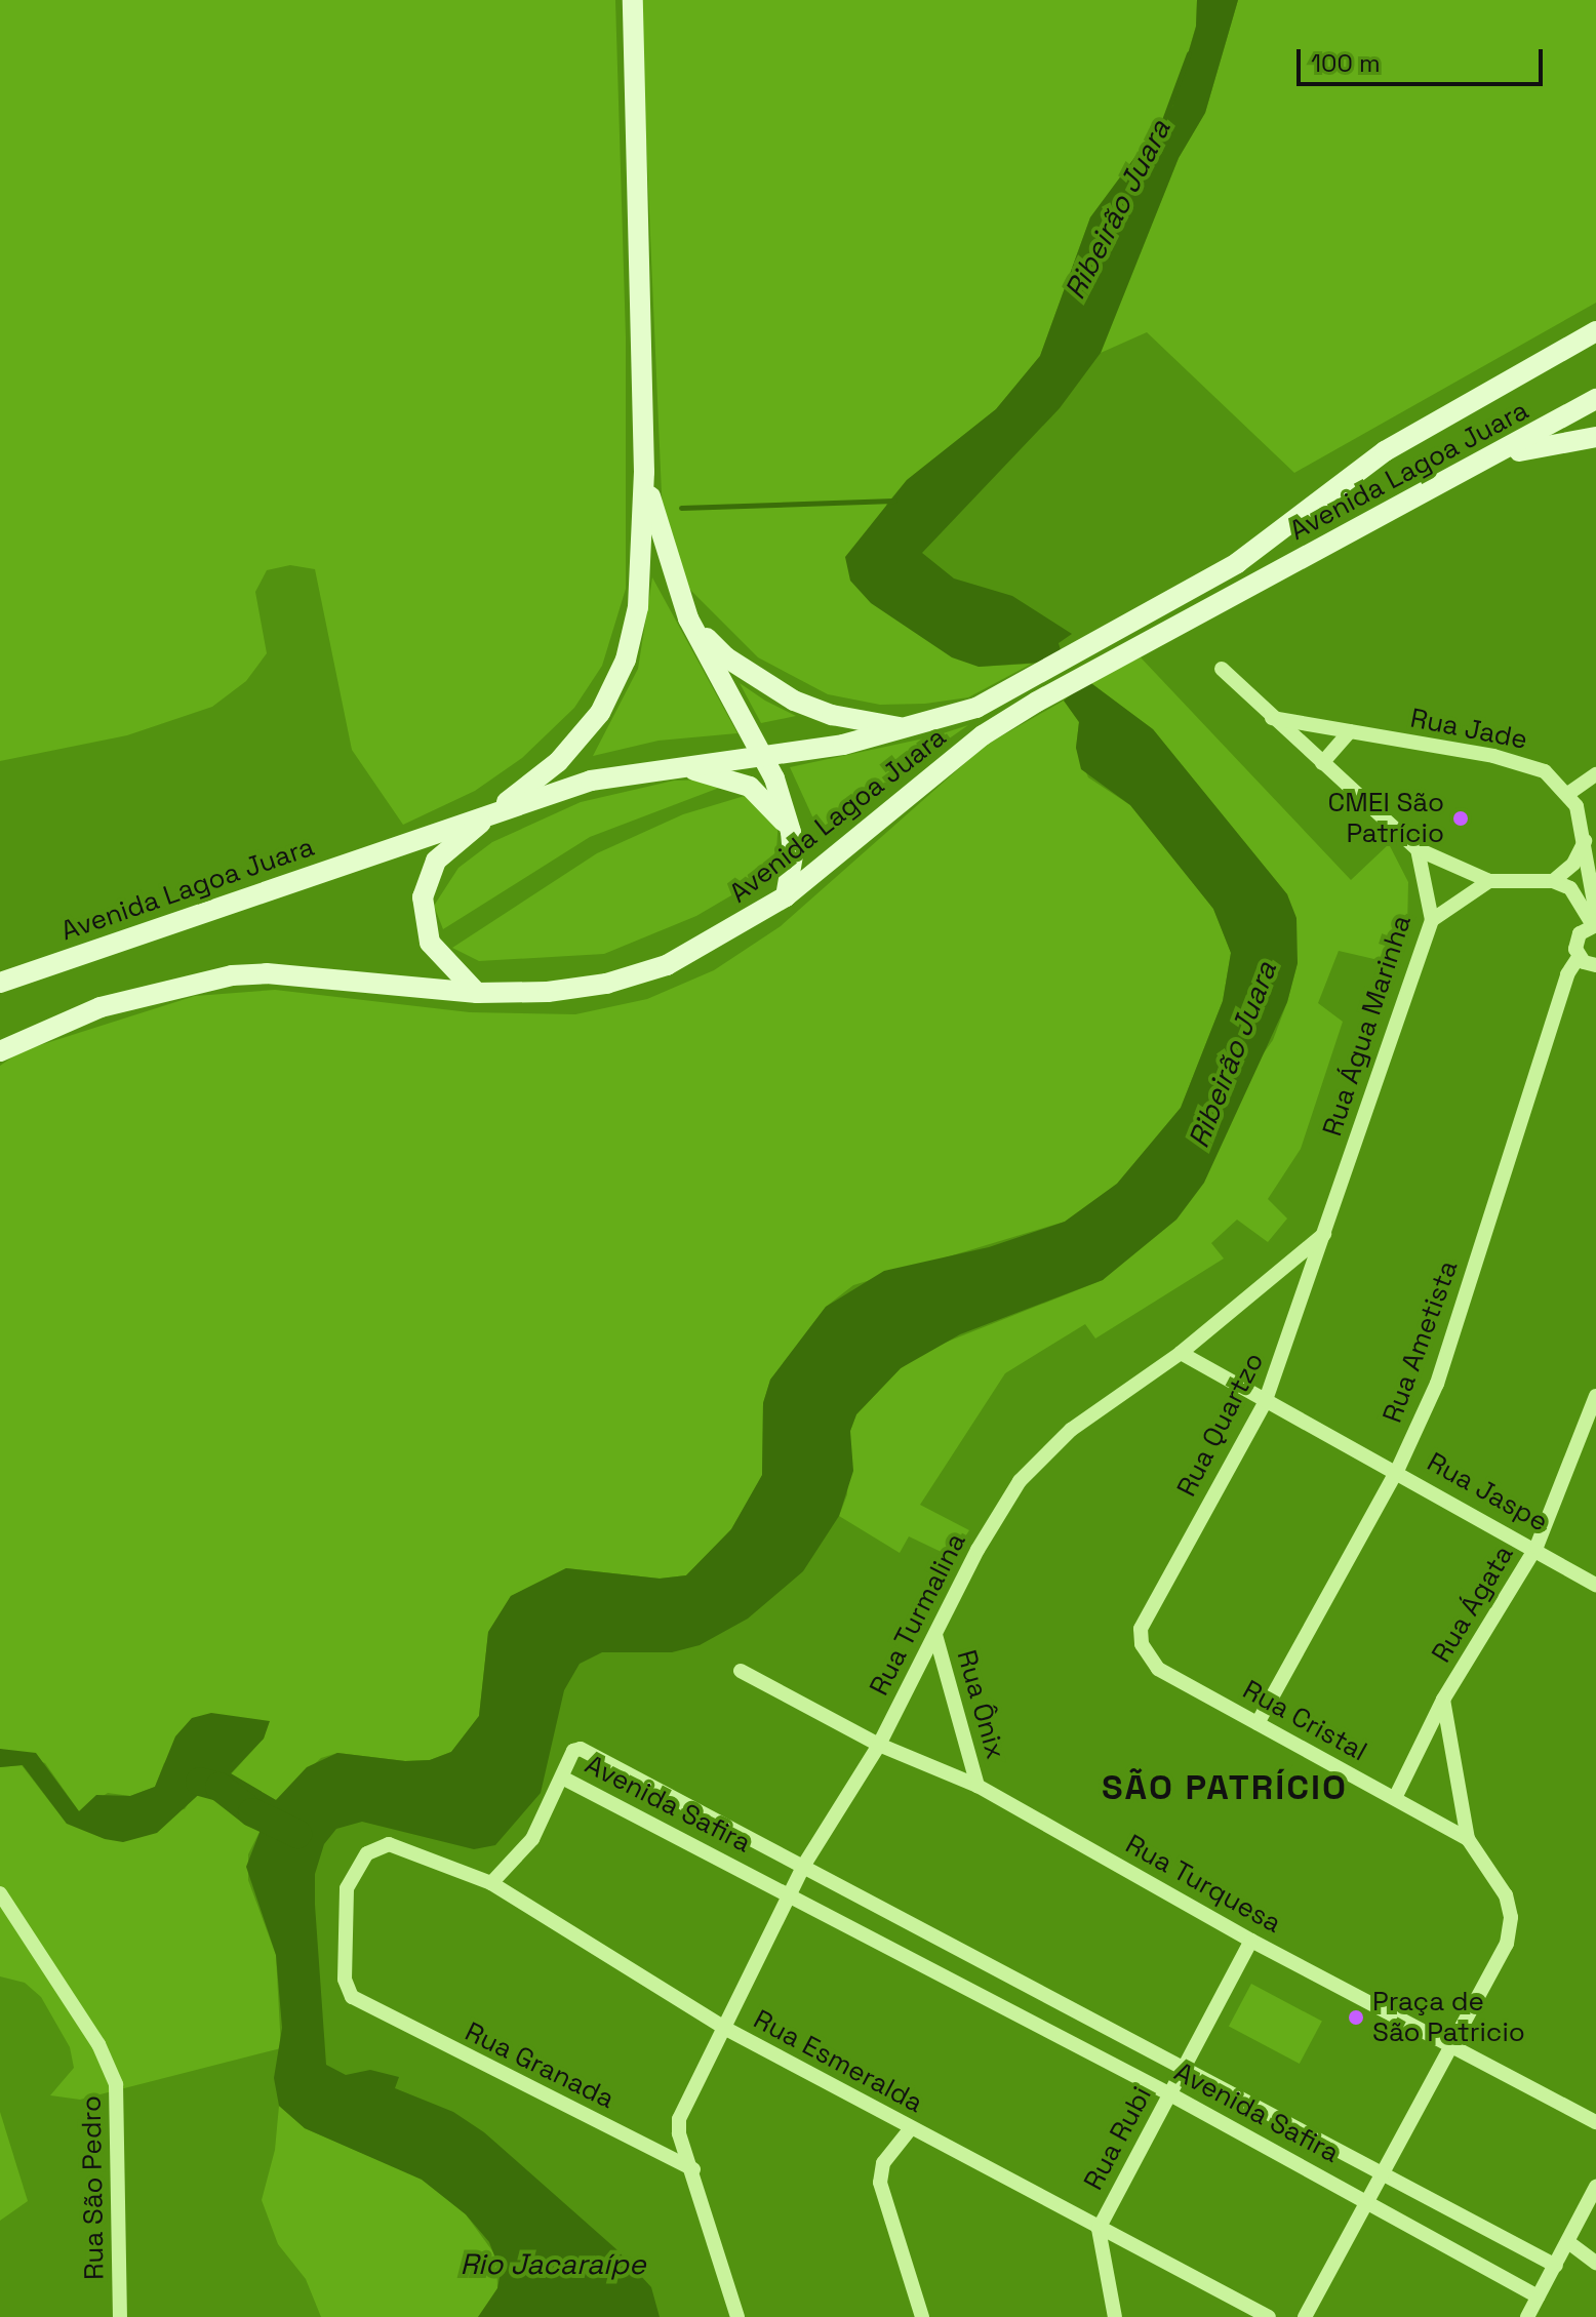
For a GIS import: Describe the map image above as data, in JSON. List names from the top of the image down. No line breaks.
{"streets":{"main road":["Avenida Lagoa Juara"],"street":["Rua Jade","Rua Água Marinha","Rua Ametista","Rua Quartzo","Rua Jaspe","Rua Ágata","Rua Turmalina","Rua Ônix","Rua Cristal","Avenida Safira","Rua Turquesa","Rua Esmeralda","Rua Granada","Rua Rubi","Rua São Pedro"]},"crossings":[["Rua Água Marinha","Rua Quartzo"],["Rua Água Marinha","Rua Turmalina"],["Rua Ametista","Rua Jaspe"],["Rua Ametista","Rua Cristal"],["Rua Quartzo","Rua Jaspe"],["Rua Quartzo","Rua Turmalina"],["Rua Quartzo","Rua Cristal"],["Rua Jaspe","Rua Ágata"],["Rua Jaspe","Rua Turmalina"],["Rua Ágata","Rua Cristal"],["Rua Turmalina","Rua Ônix"],["Rua Turmalina","Avenida Safira"],["Rua Turmalina","Rua Turquesa"],["Rua Turmalina","Rua Esmeralda"],["Rua Turmalina","Rua Granada"],["Rua Ônix","Rua Turquesa"],["Avenida Safira","Rua Rubi"],["Rua Turquesa","Rua Rubi"],["Rua Esmeralda","Rua Granada"],["Rua Esmeralda","Rua Rubi"]],"districts":["SÃO PATRÍCIO"],"water":["Ribeirão Juara","Rio Jacaraípe"],"places":["CMEI São Patrício","Praça de São Patricio"],"scale_bar":"100 m"}
